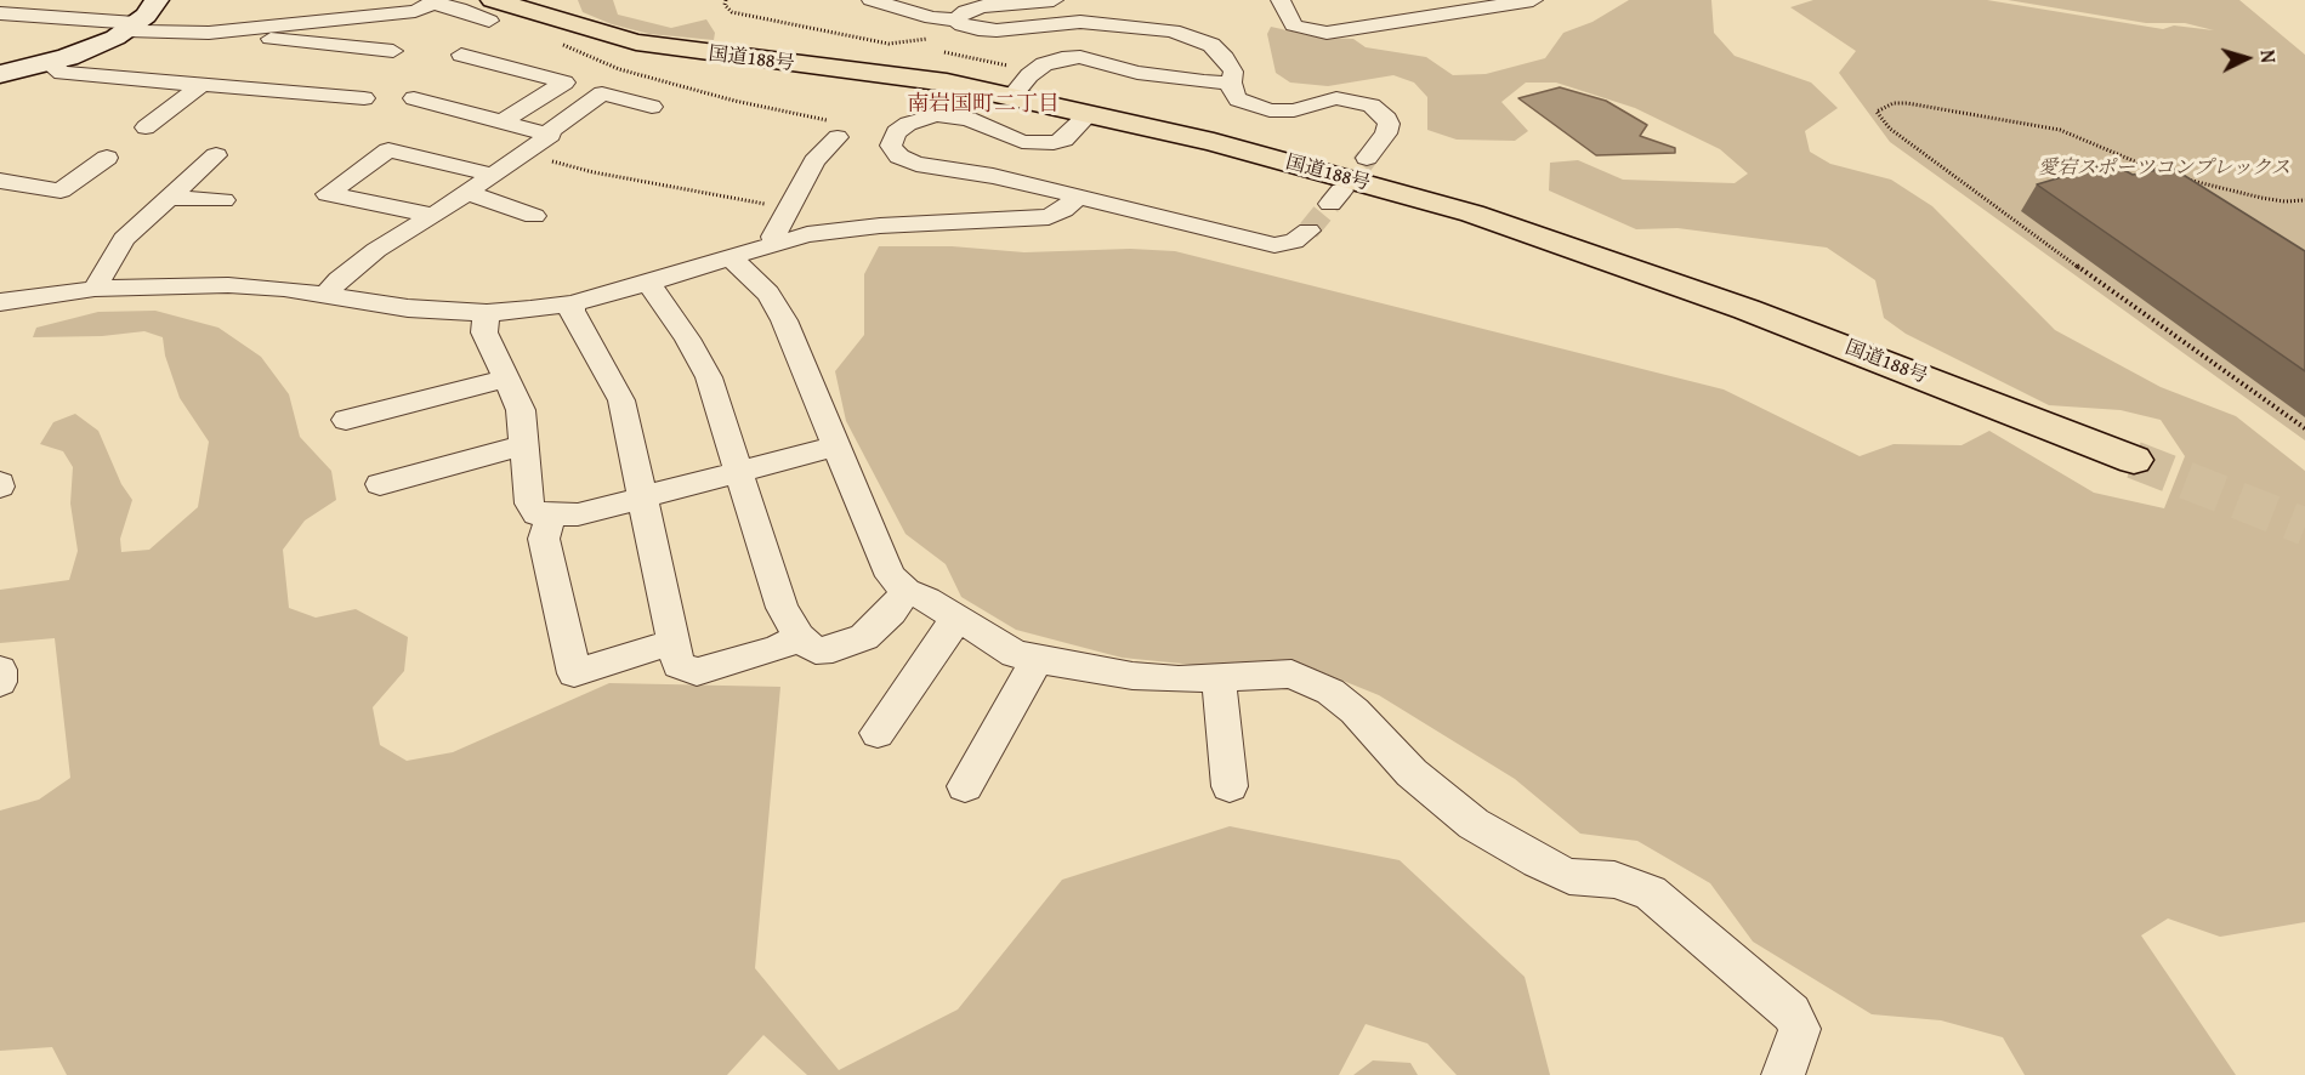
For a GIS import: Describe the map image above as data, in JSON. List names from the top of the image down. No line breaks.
{"streets":{"highway":["国道188号"]},"districts":["南岩国町二丁目"],"parks":["愛宕スポーツコンプレックス"],"north":"right"}
